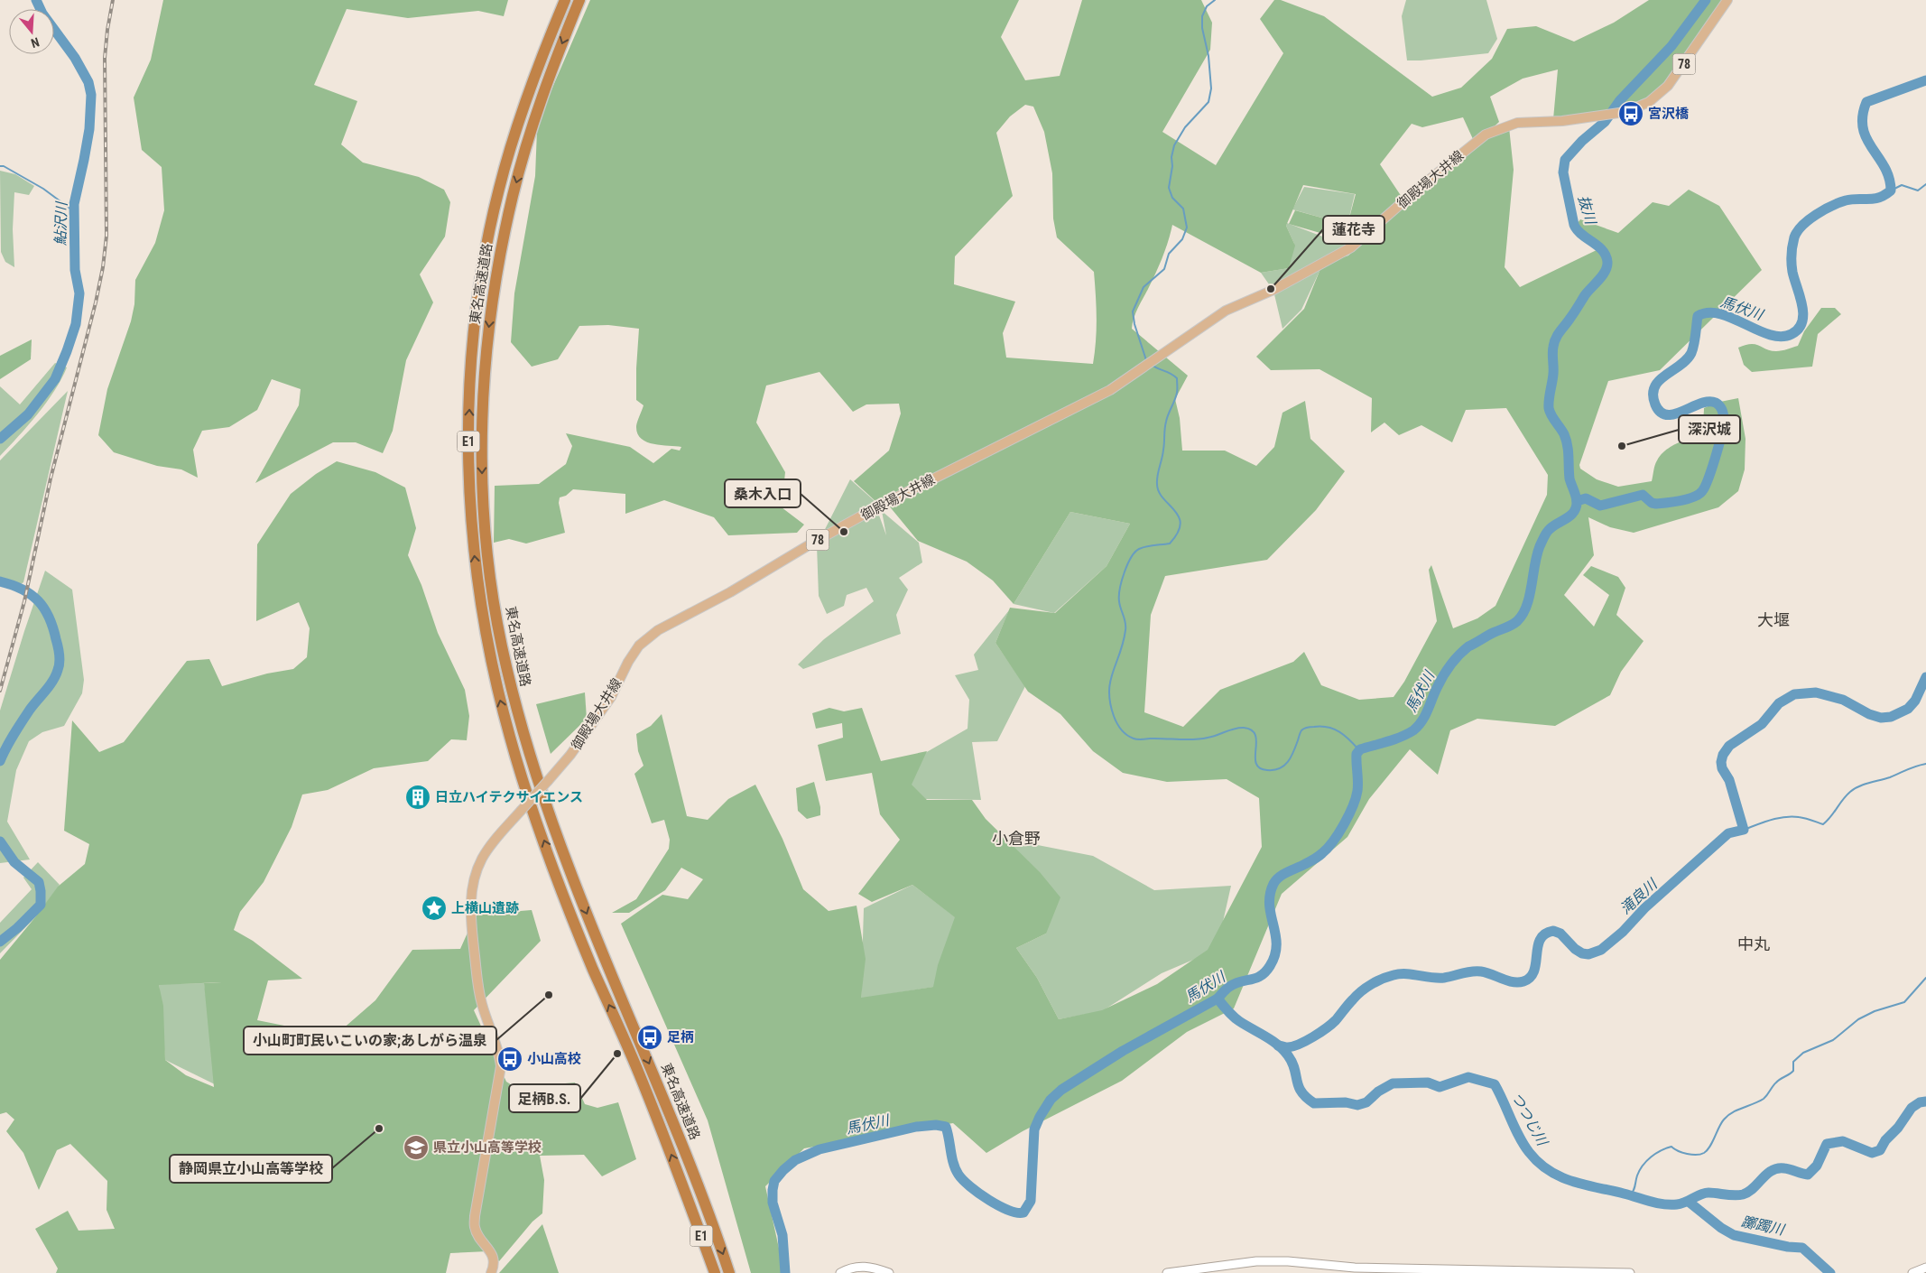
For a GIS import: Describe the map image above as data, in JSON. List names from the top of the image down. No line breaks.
{"streets":{"highway":["東名高速道路","E1"],"main road":["78","御殿場大井線"]},"districts":["大堰","小倉野","中丸"],"water":["抜川","鮎沢川","馬伏川","滝良川","つつじ川","躑躅川"],"places":{"bus stop":["宮沢橋","足柄","小山高校"],"other":["蓮花寺","深沢城","桑木入口","小山町町民いこいの家;あしがら温泉","足柄B.S.","静岡県立小山高等学校"],"building":["日立ハイテクサイエンス"],"place":["上横山遺跡"],"school or university":["県立小山高等学校"]},"north":"bottom"}
